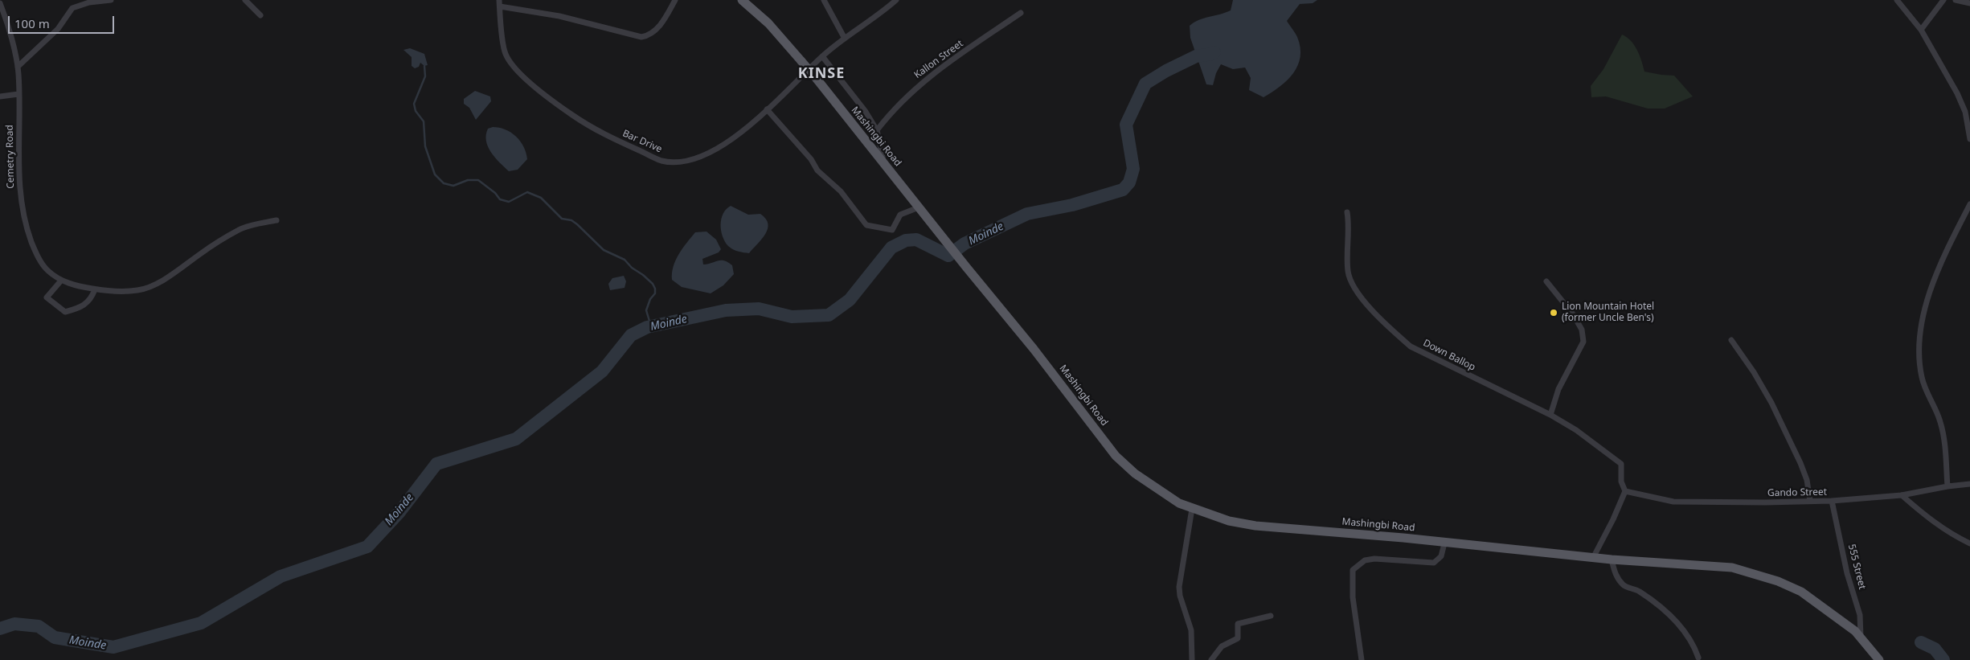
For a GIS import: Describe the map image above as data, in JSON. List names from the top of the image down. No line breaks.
{"streets":{"main road":["Mashingbi Road"],"street":["Kallon Street","Bar Drive","Cemetry Road","Down Ballop","Gando Street","555 Street"]},"crossings":[["Mashingbi Road","555 Street"],["Down Ballop","Gando Street"],["Gando Street","555 Street"]],"districts":["KINSE"],"water":["Moinde"],"places":["Lion Mountain Hotel (former Uncle Ben's)"],"scale_bar":"100 m"}
